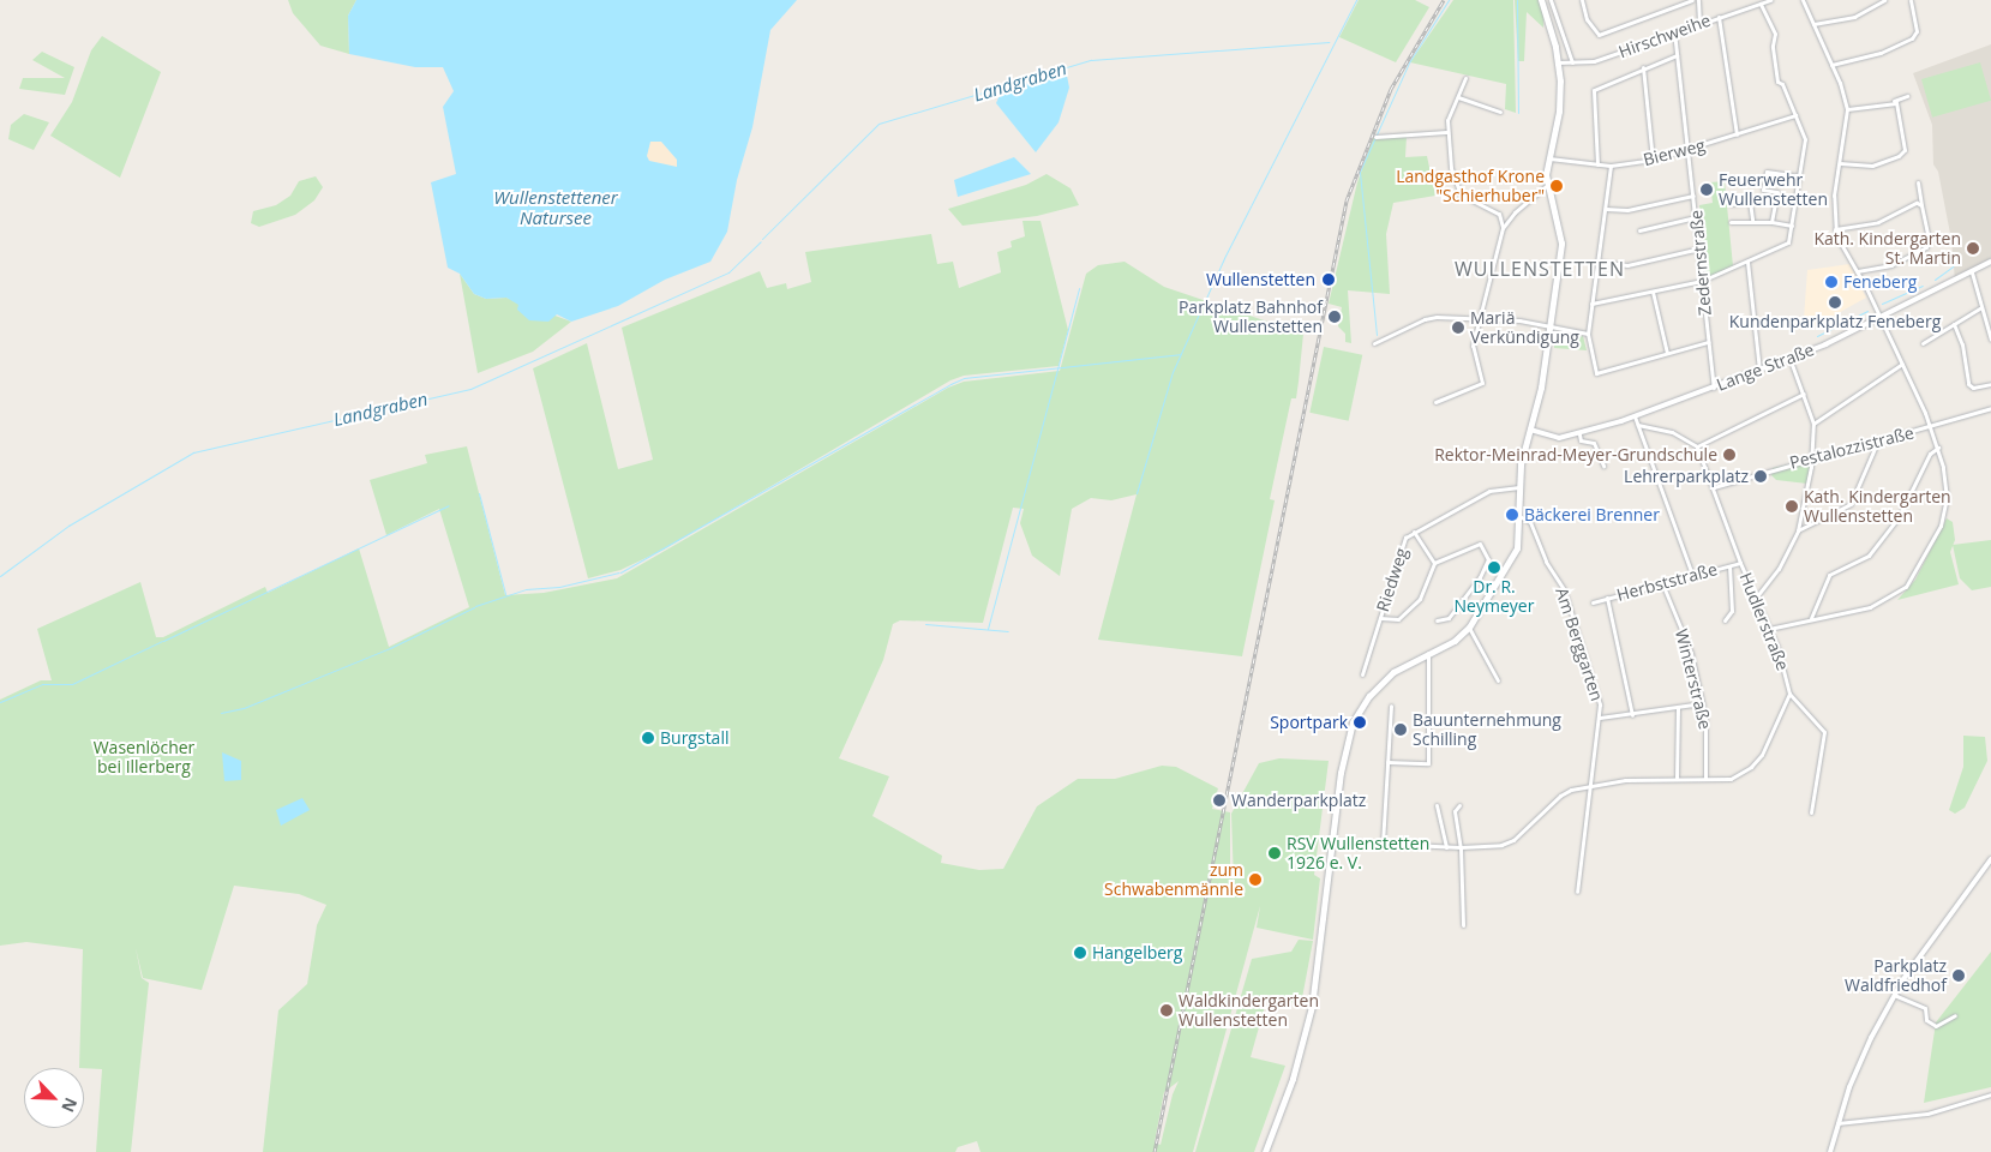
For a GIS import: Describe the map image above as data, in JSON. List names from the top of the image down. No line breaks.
{"streets":{"street":["Hirschweihe","Bierweg","Zedernstraße","Lange Straße","Pestalozzistraße","Riedweg","Herbststraße","Hudlerstraße","Am Berggarten","Winterstraße"]},"crossings":[["Hirschweihe","Zedernstraße"],["Bierweg","Zedernstraße"],["Zedernstraße","Lange Straße"],["Pestalozzistraße","Hudlerstraße"],["Herbststraße","Hudlerstraße"],["Herbststraße","Winterstraße"]],"districts":["WULLENSTETTEN"],"water":["Landgraben","Wullenstettener Natursee"],"parks":["Wasenlöcher bei Illerberg"],"places":["Landgasthof Krone \"Schierhuber\"","Feuerwehr Wullenstetten","Kath. Kindergarten St. Martin","Wullenstetten","Feneberg","Kundenparkplatz Feneberg","Parkplatz Bahnhof Wullenstetten","Mariä Verkündigung","Rektor-Meinrad-Meyer-Grundschule","Lehrerparkplatz","Kath. Kindergarten Wullenstetten","Bäckerei Brenner","Dr. R. Neymeyer","Sportpark","Bauunternehmung Schilling","Burgstall","Wanderparkplatz","RSV Wullenstetten 1926 e. V.","zum Schwabenmännle","Hangelberg","Parkplatz Waldfriedhof","Waldkindergarten Wullenstetten"],"north":"bottom right"}
